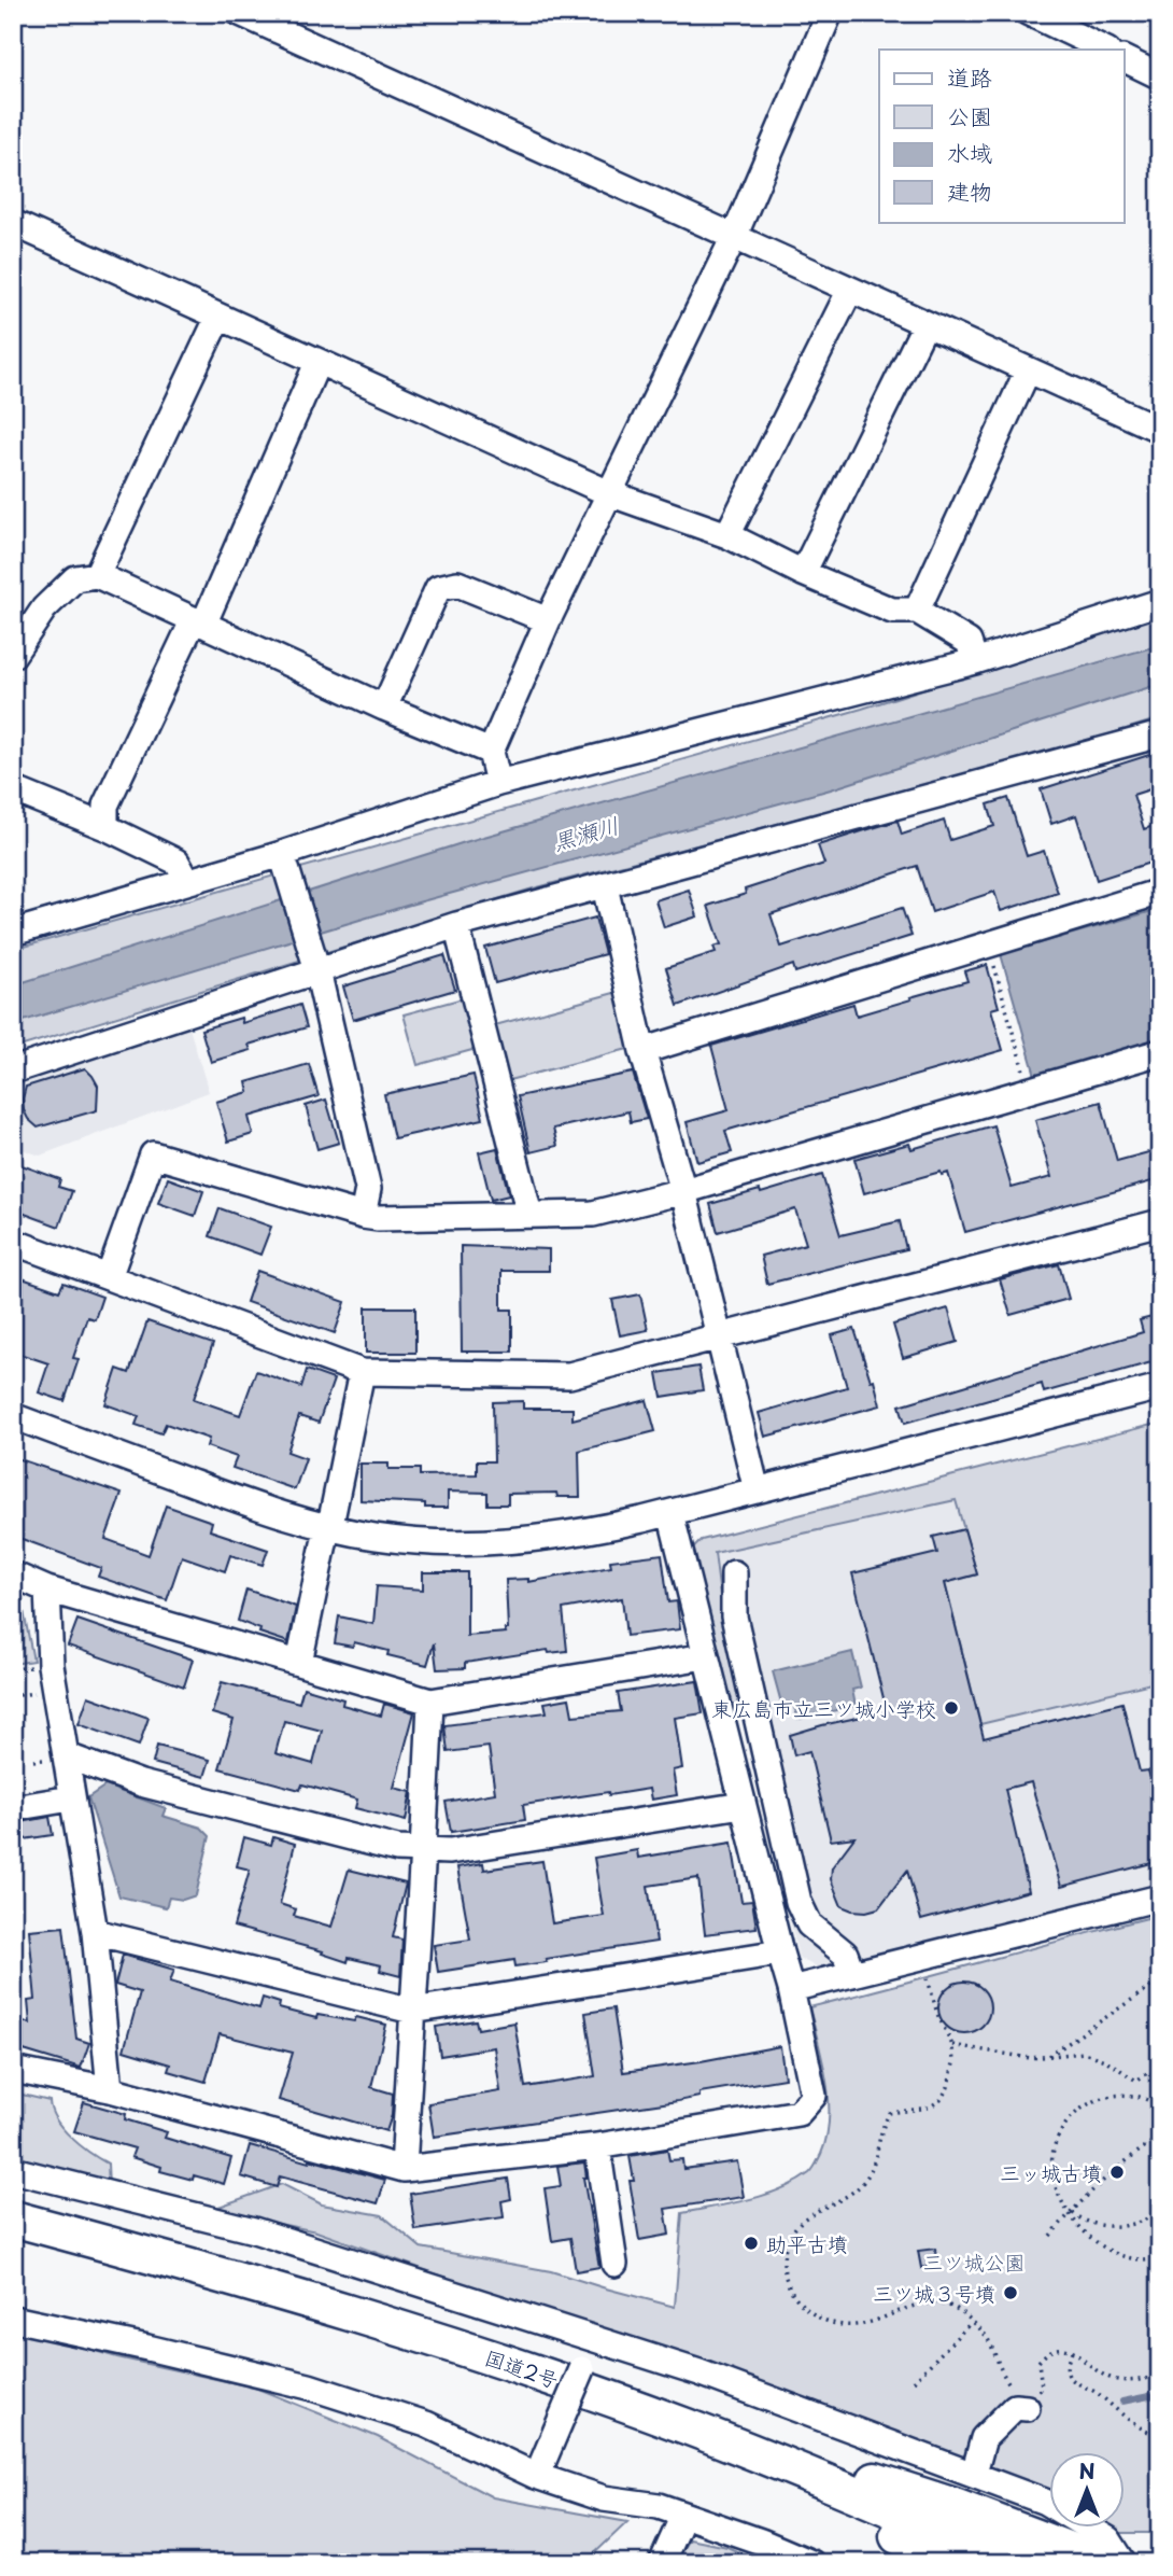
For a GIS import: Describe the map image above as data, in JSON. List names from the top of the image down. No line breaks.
{"streets":{"highway":["国道2号"]},"water":["黒瀬川"],"parks":["三ツ城公園"],"places":["東広島市立三ツ城小学校","三ッ城古墳","助平古墳","三ツ城３号墳"],"legend":["道路","公園","水域","建物"],"north":"top"}
